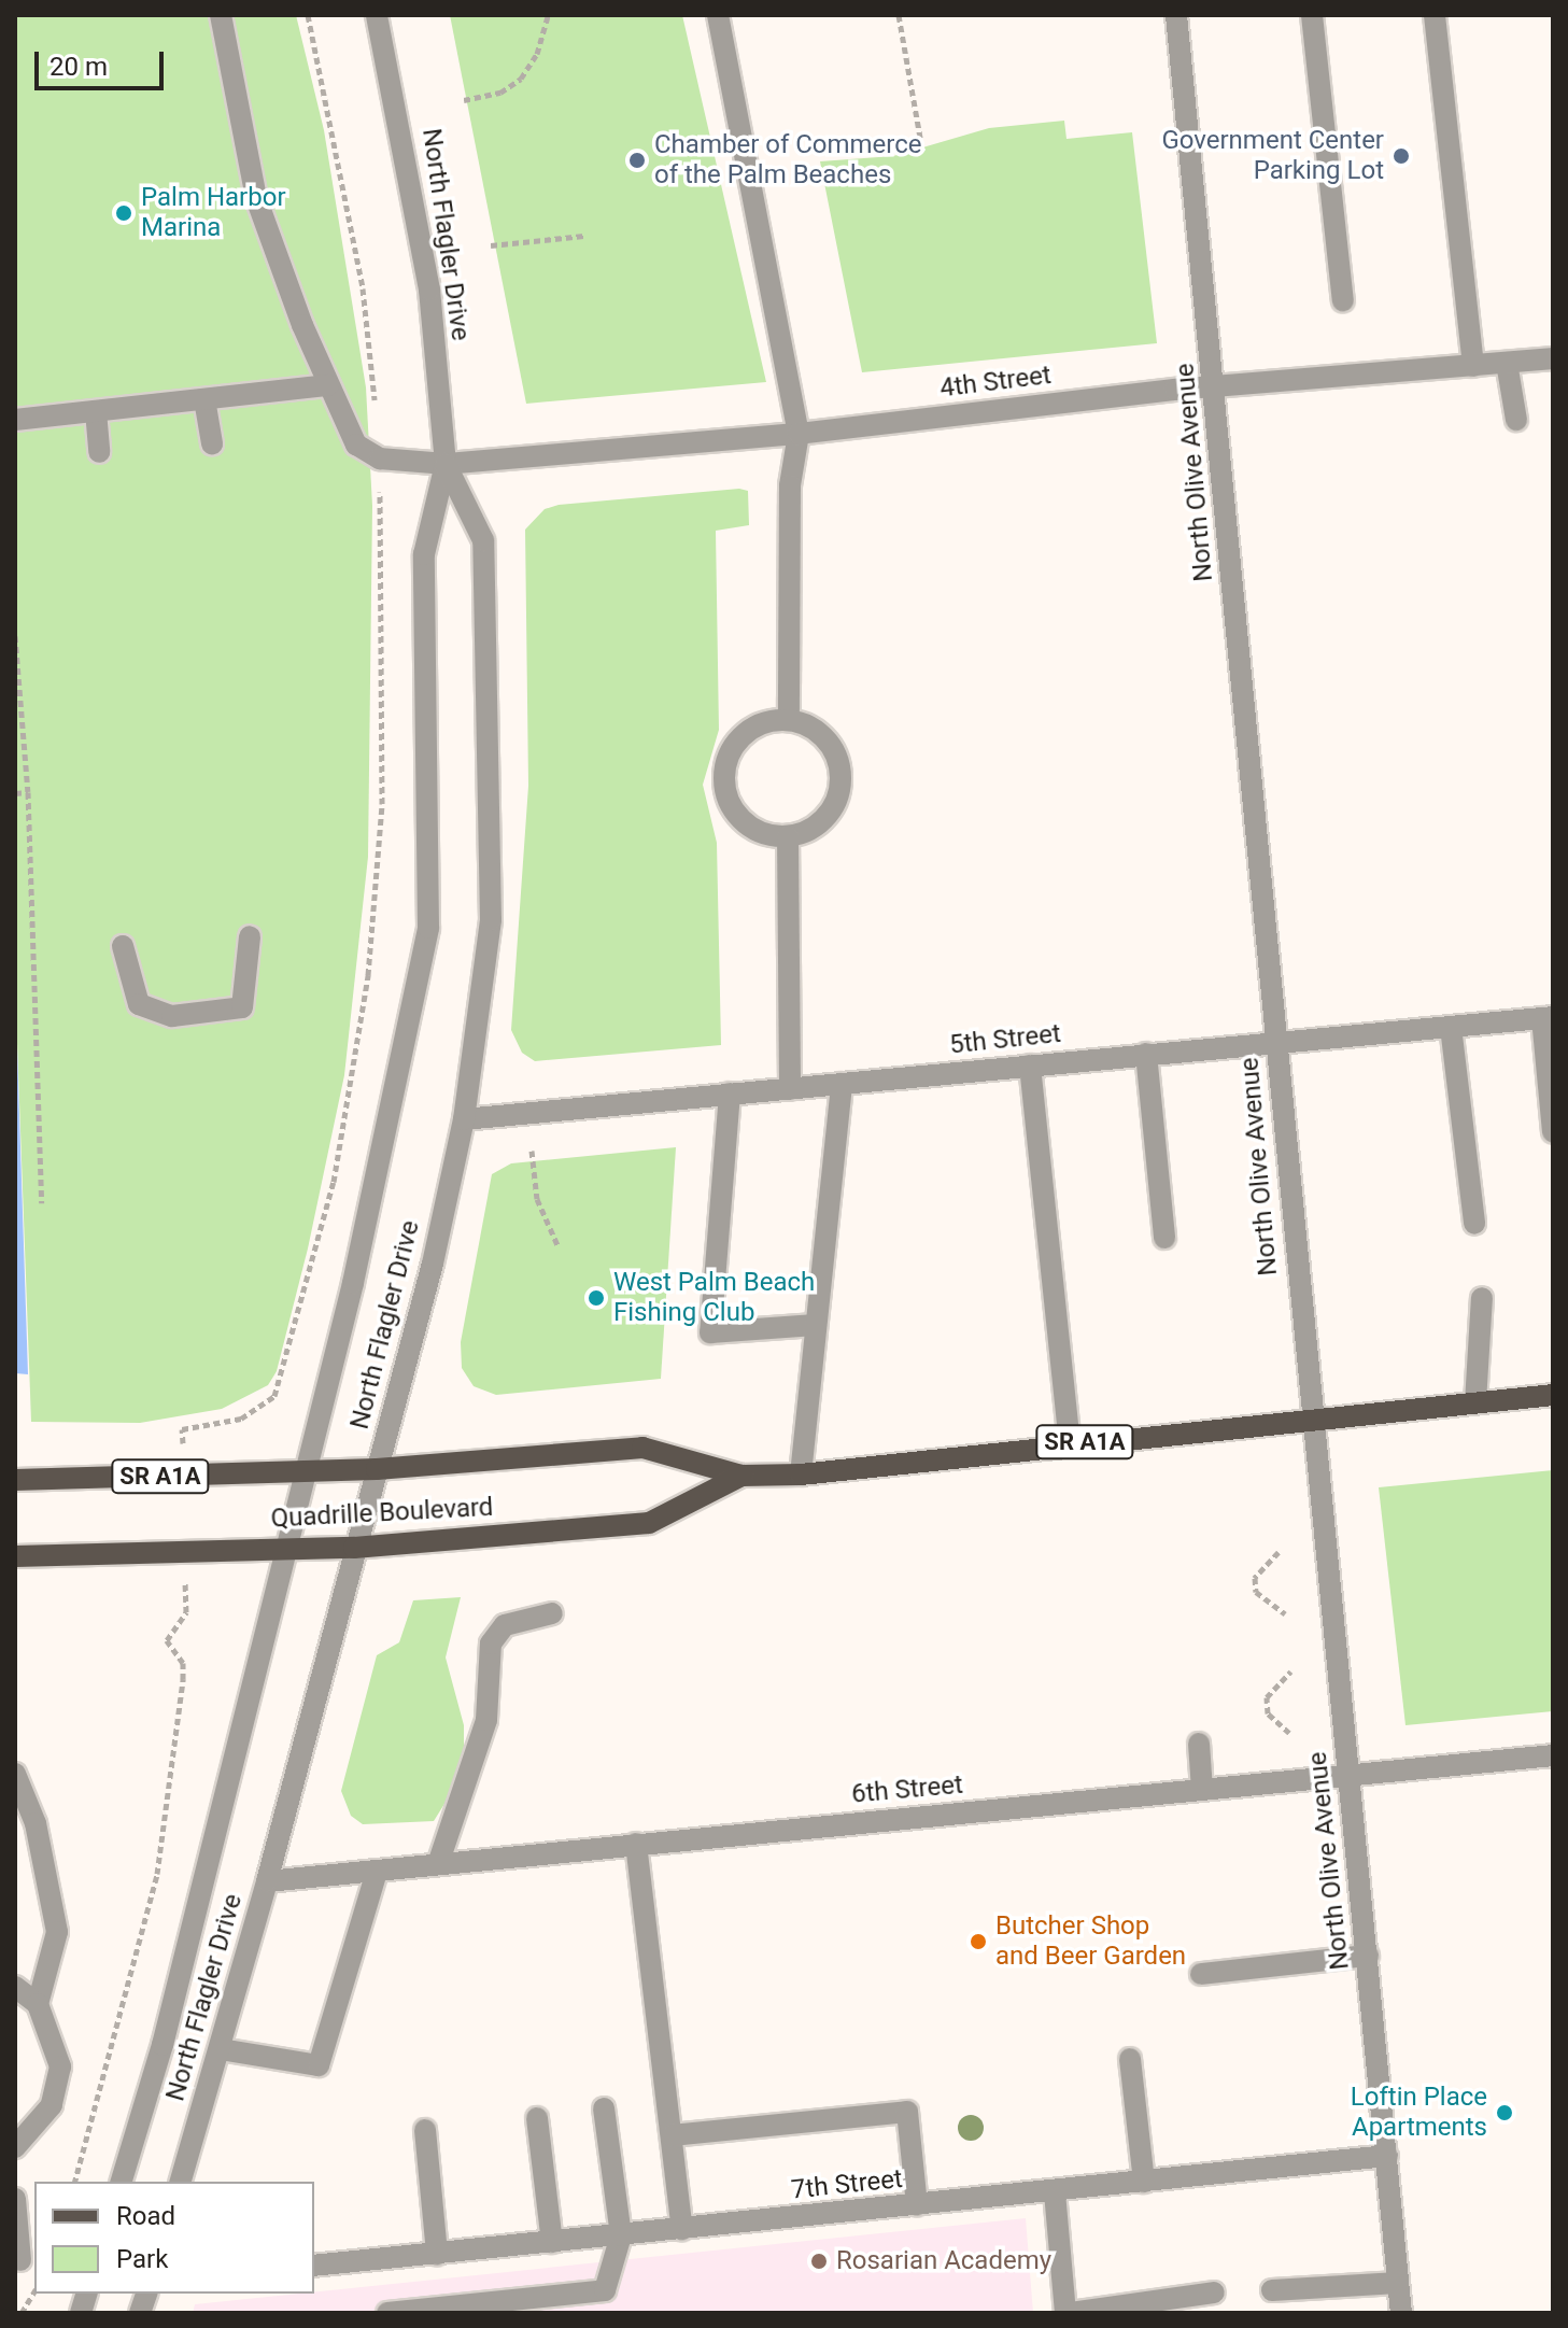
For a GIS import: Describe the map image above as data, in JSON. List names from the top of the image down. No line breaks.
{"streets":{"main road":["SR A1A","Quadrille Boulevard"],"street":["North Flagler Drive","4th Street","North Olive Avenue","5th Street","6th Street","7th Street"]},"crossings":[["North Flagler Drive","4th Street"],["North Flagler Drive","5th Street"],["North Flagler Drive","SR A1A"],["North Flagler Drive","Quadrille Boulevard"],["North Flagler Drive","6th Street"],["4th Street","North Olive Avenue"],["North Olive Avenue","5th Street"],["North Olive Avenue","SR A1A"],["North Olive Avenue","6th Street"],["North Olive Avenue","7th Street"],["SR A1A","Quadrille Boulevard"]],"places":["Government Center Parking Lot","Chamber of Commerce of the Palm Beaches","Palm Harbor Marina","West Palm Beach Fishing Club","Butcher Shop and Beer Garden","Loftin Place Apartments","Rosarian Academy"],"legend":["Road","Park"],"scale_bar":"20 m"}
